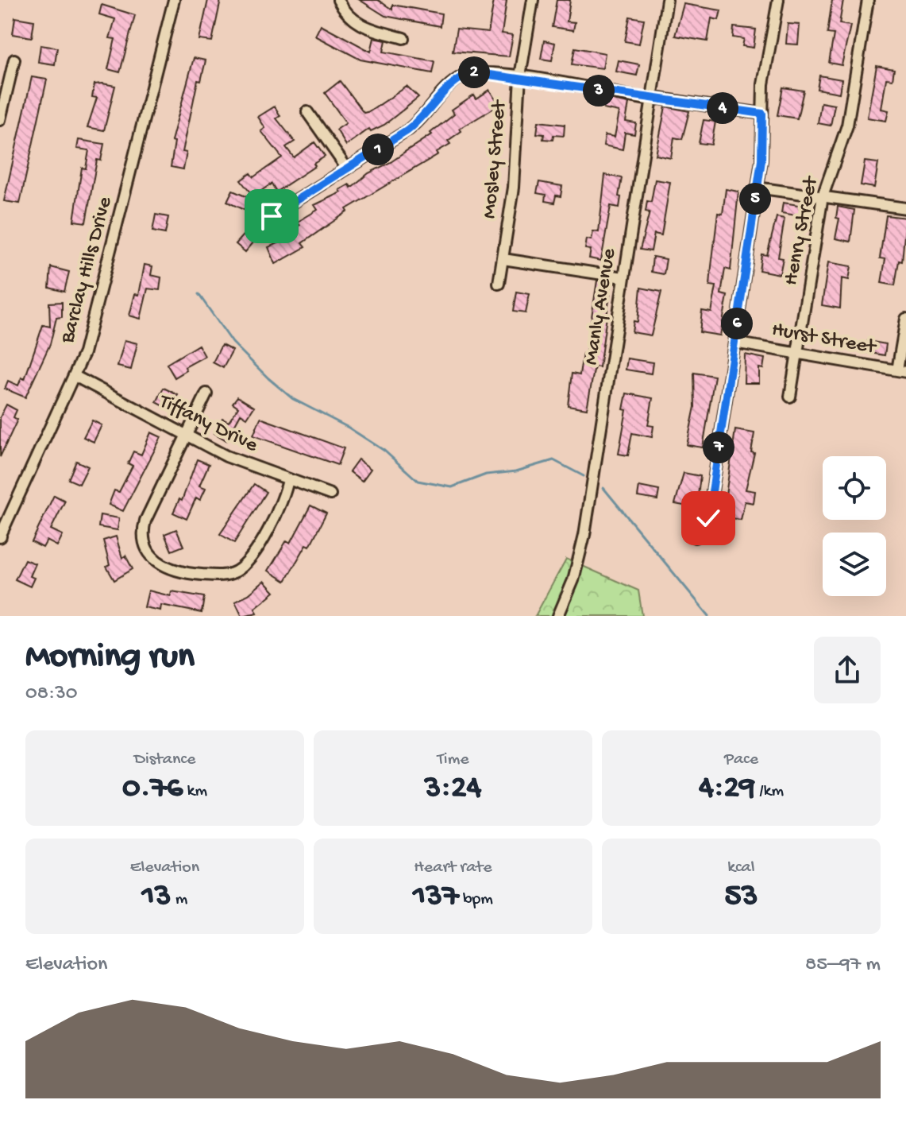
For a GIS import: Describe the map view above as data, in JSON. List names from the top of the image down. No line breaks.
{"streets":{"street":["Mosley Street","Henry Street","Barclay Hills Drive","Manly Avenue","Hurst Street","Tiffany Drive"]},"crossings":[["Henry Street","Hurst Street"],["Barclay Hills Drive","Tiffany Drive"]],"page":{"pins":["2","3","4","1","5","6","7"],"heading":["Morning run","08:30"],"stats":[["Distance","0.76 km"],["Time","3:24"],["Pace","4:29 /km"],["Elevation","13 m"],["Heart rate","137 bpm"],["kcal","53"]],"chart":["Elevation","85–97 m"]}}
